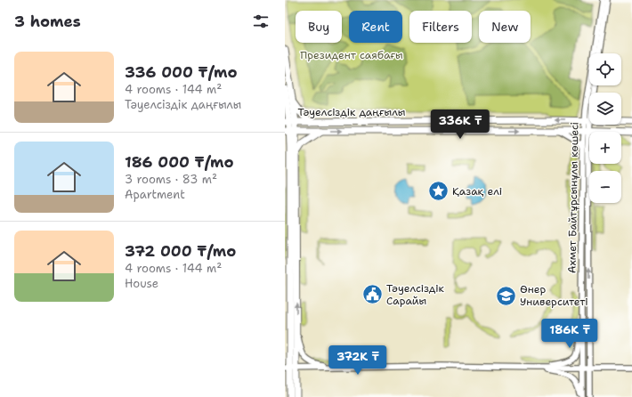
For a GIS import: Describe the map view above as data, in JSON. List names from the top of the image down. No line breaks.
{"streets":{"main road":["Тәуелсіздік даңғылы"],"street":["Ахмет Байтұрсынұлы көшесі"]},"crossings":[["Тәуелсіздік даңғылы","Ахмет Байтұрсынұлы көшесі"]],"parks":["Президент саябағы"],"places":{"place":["Қазақ елі"],"public building":["Тәуелсіздік Сарайы"],"school or university":["Өнер Университеті"]},"page":{"heading":"3 homes","chip":["Buy","Rent","Filters","New"],"list":[{"name":"336 000 ₸/mo","note":"4 rooms · 144 m² · Тәуелсіздік даңғылы"},{"name":"186 000 ₸/mo","note":"3 rooms · 83 m² · Apartment"},{"name":"372 000 ₸/mo","note":"4 rooms · 144 m² · House"}],"map_buttons":["+","−"],"price":["336K ₸","186K ₸","372K ₸"]}}
